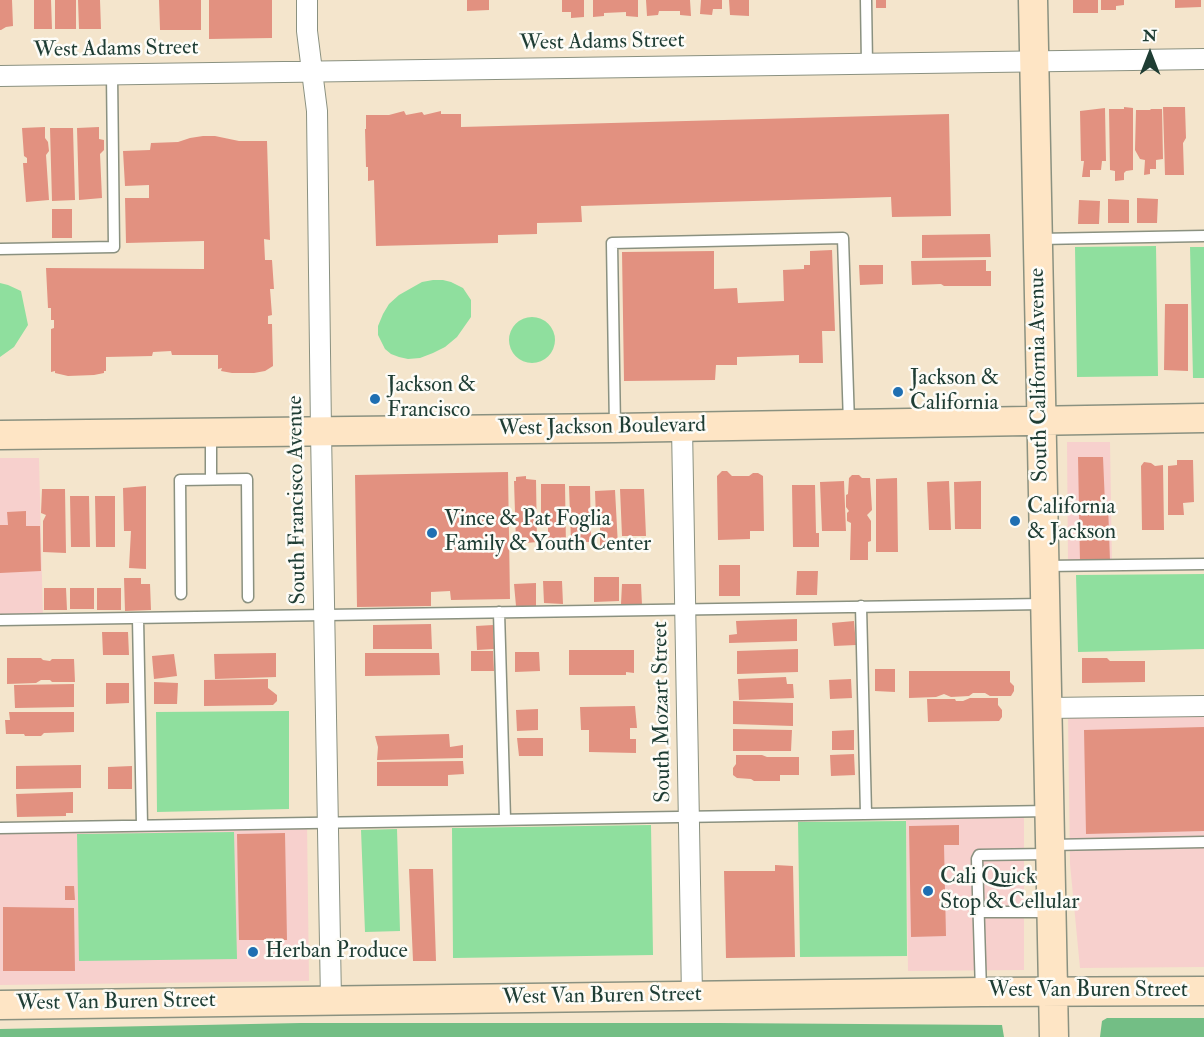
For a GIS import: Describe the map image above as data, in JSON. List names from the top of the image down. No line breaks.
{"streets":{"street":["West Adams Street","South California Avenue","West Jackson Boulevard","South Francisco Avenue","South Mozart Street","West Van Buren Street"]},"crossings":[["West Adams Street","South California Avenue"],["West Adams Street","South Francisco Avenue"],["South California Avenue","West Jackson Boulevard"],["South California Avenue","West Van Buren Street"],["West Jackson Boulevard","South Francisco Avenue"],["West Jackson Boulevard","South Mozart Street"],["South Francisco Avenue","West Van Buren Street"],["South Mozart Street","West Van Buren Street"]],"places":["Jackson & California","Jackson & Francisco","California & Jackson","Vince & Pat Foglia Family & Youth Center","Cali Quick Stop & Cellular","Herban Produce"],"north":"top"}
